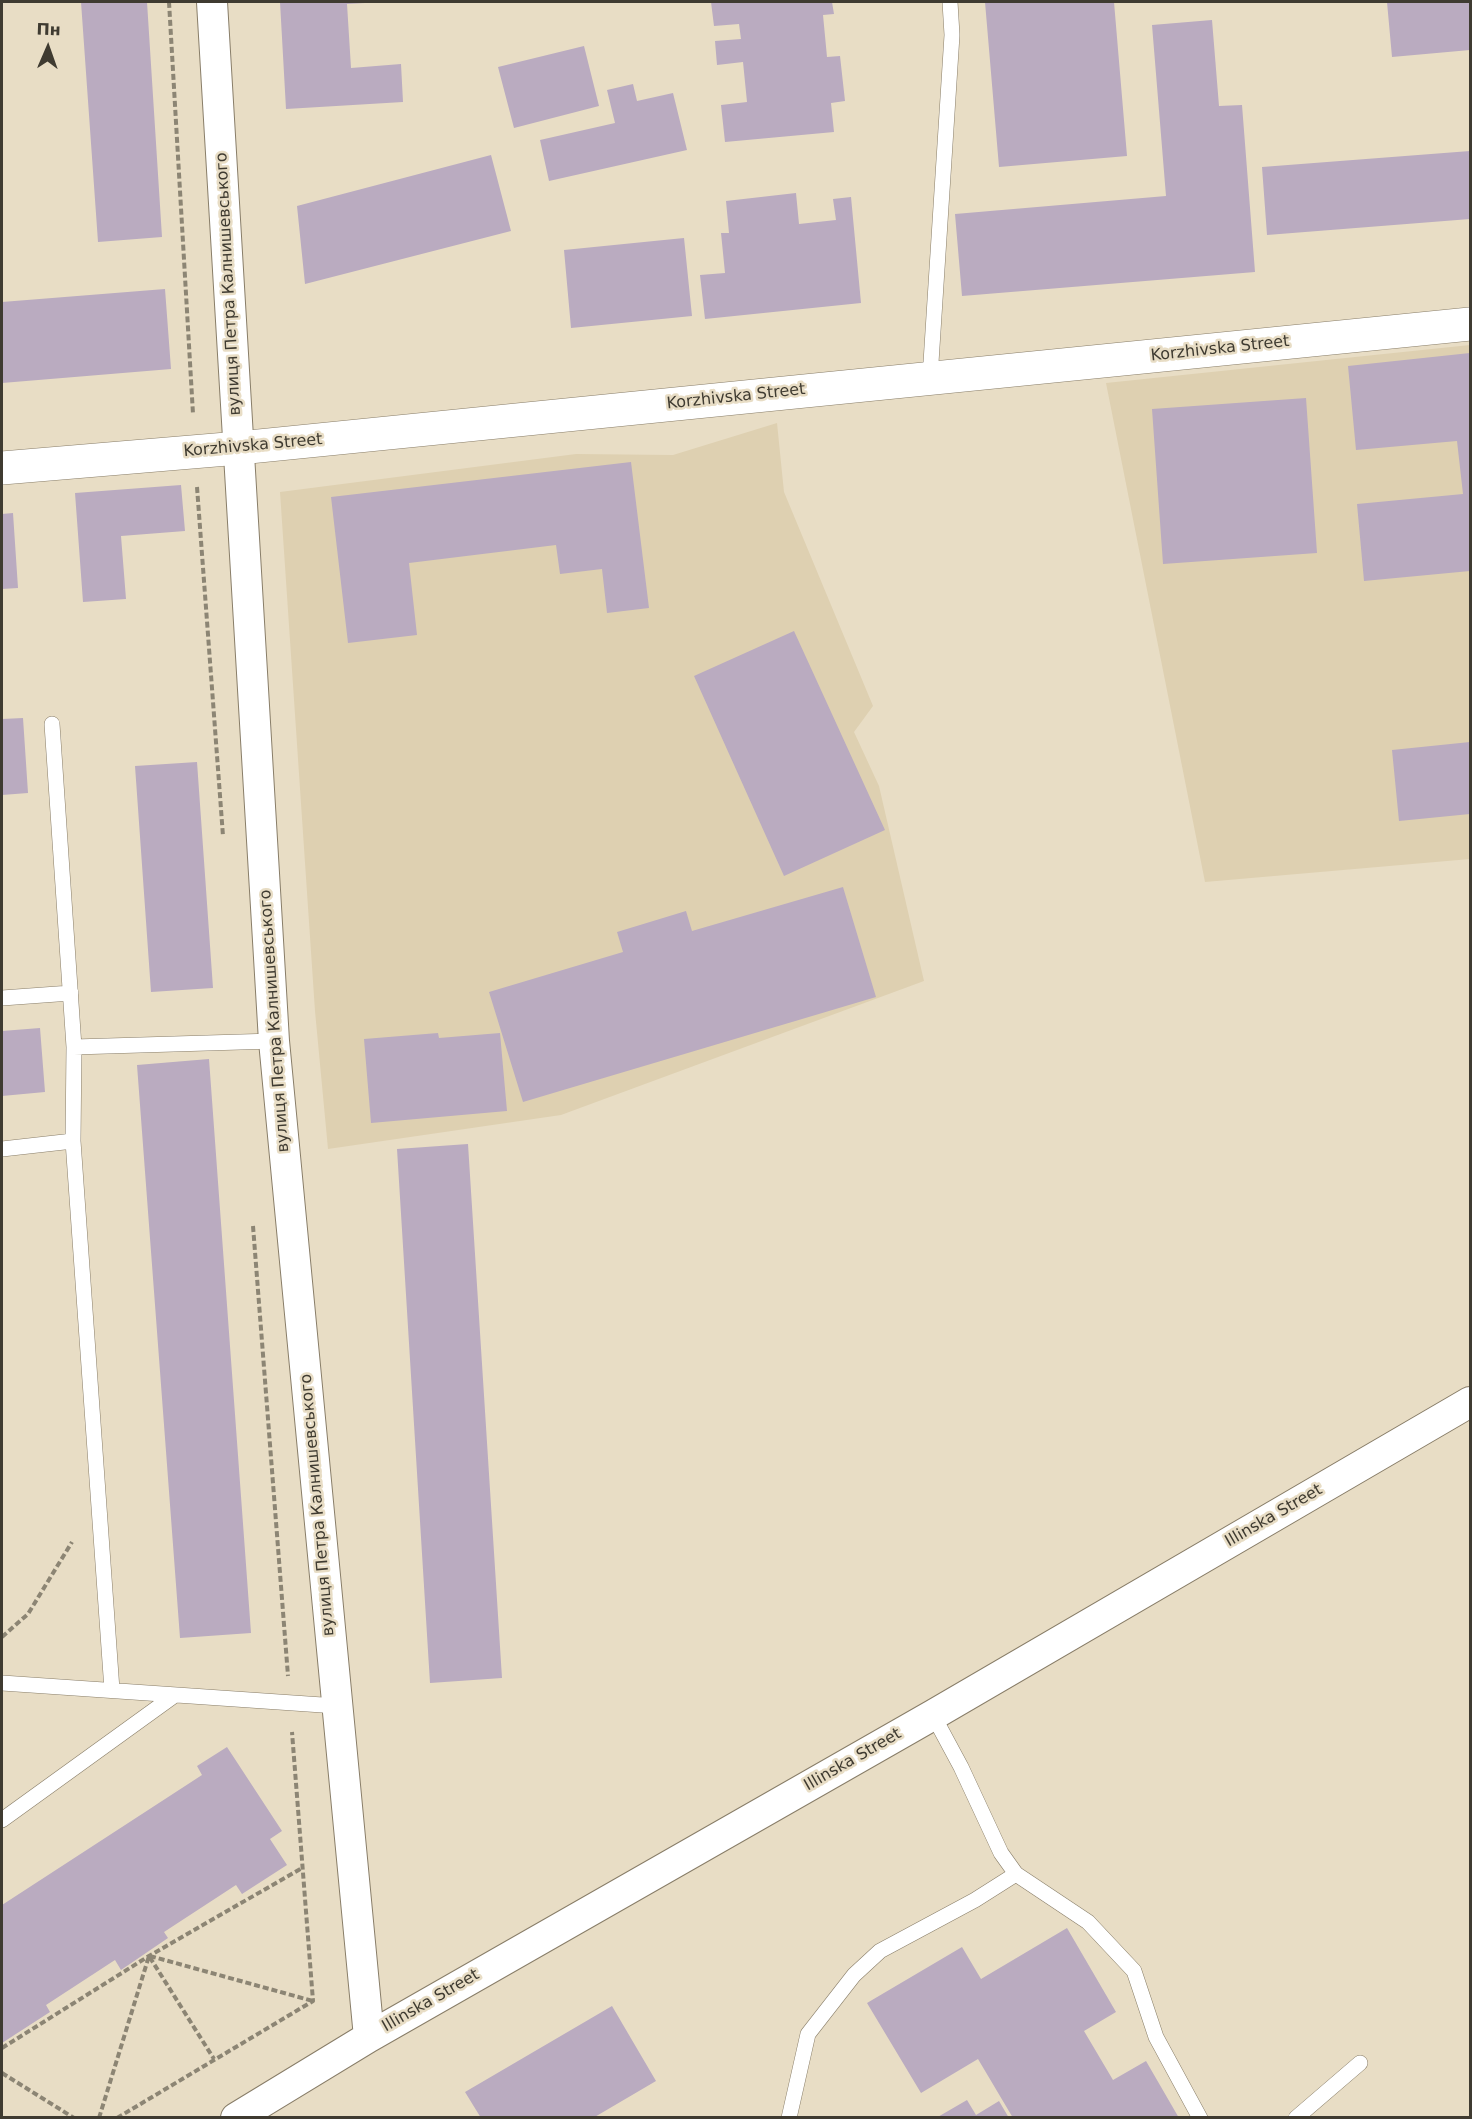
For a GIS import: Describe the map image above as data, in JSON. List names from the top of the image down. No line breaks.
{"streets":{"street":["вулиця Петра Калнишевського","Korzhivska Street","Illinska Street"]},"crossings":[["вулиця Петра Калнишевського","Korzhivska Street"],["вулиця Петра Калнишевського","Illinska Street"]],"north":"top"}
